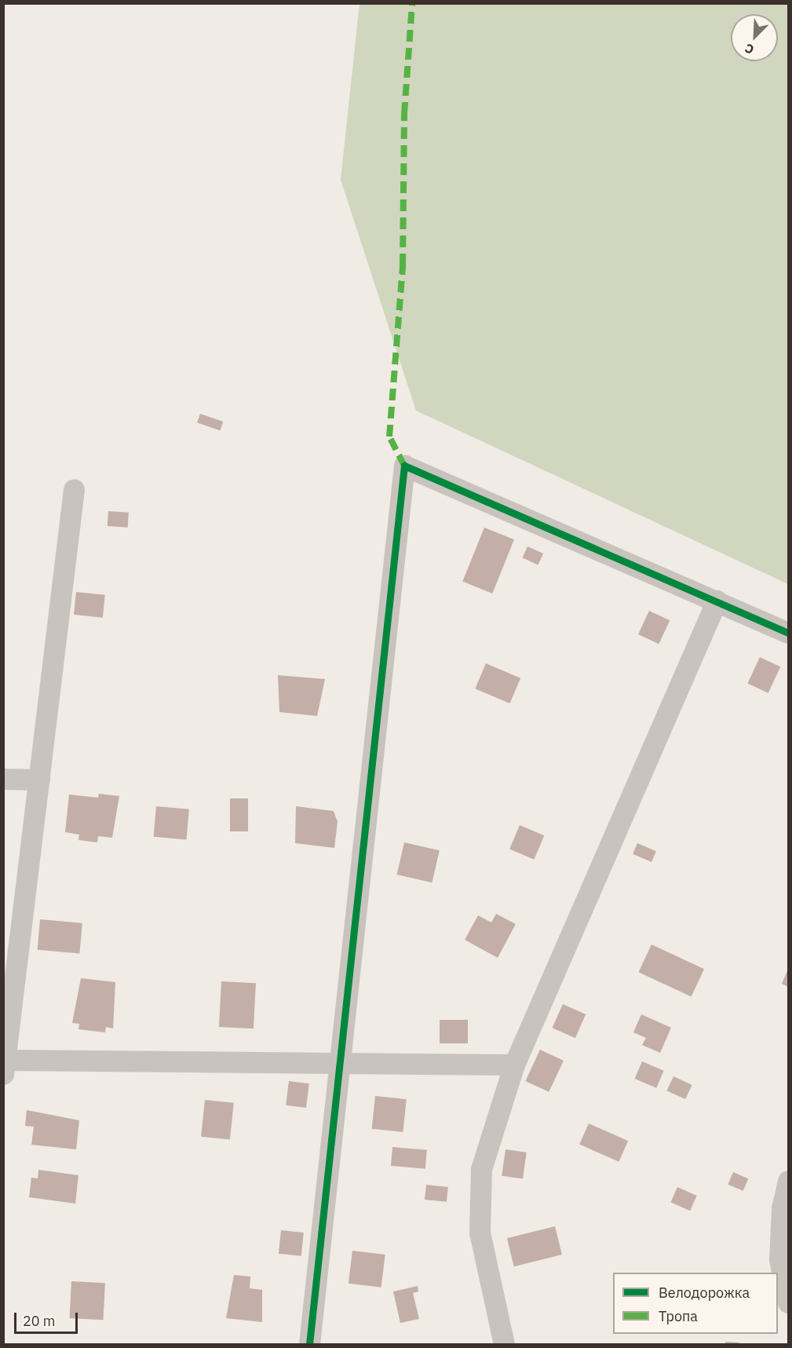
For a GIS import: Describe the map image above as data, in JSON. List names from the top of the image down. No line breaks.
{"legend":["Велодорожка","Тропа"],"scale_bar":"20 m","north":"bottom left"}
